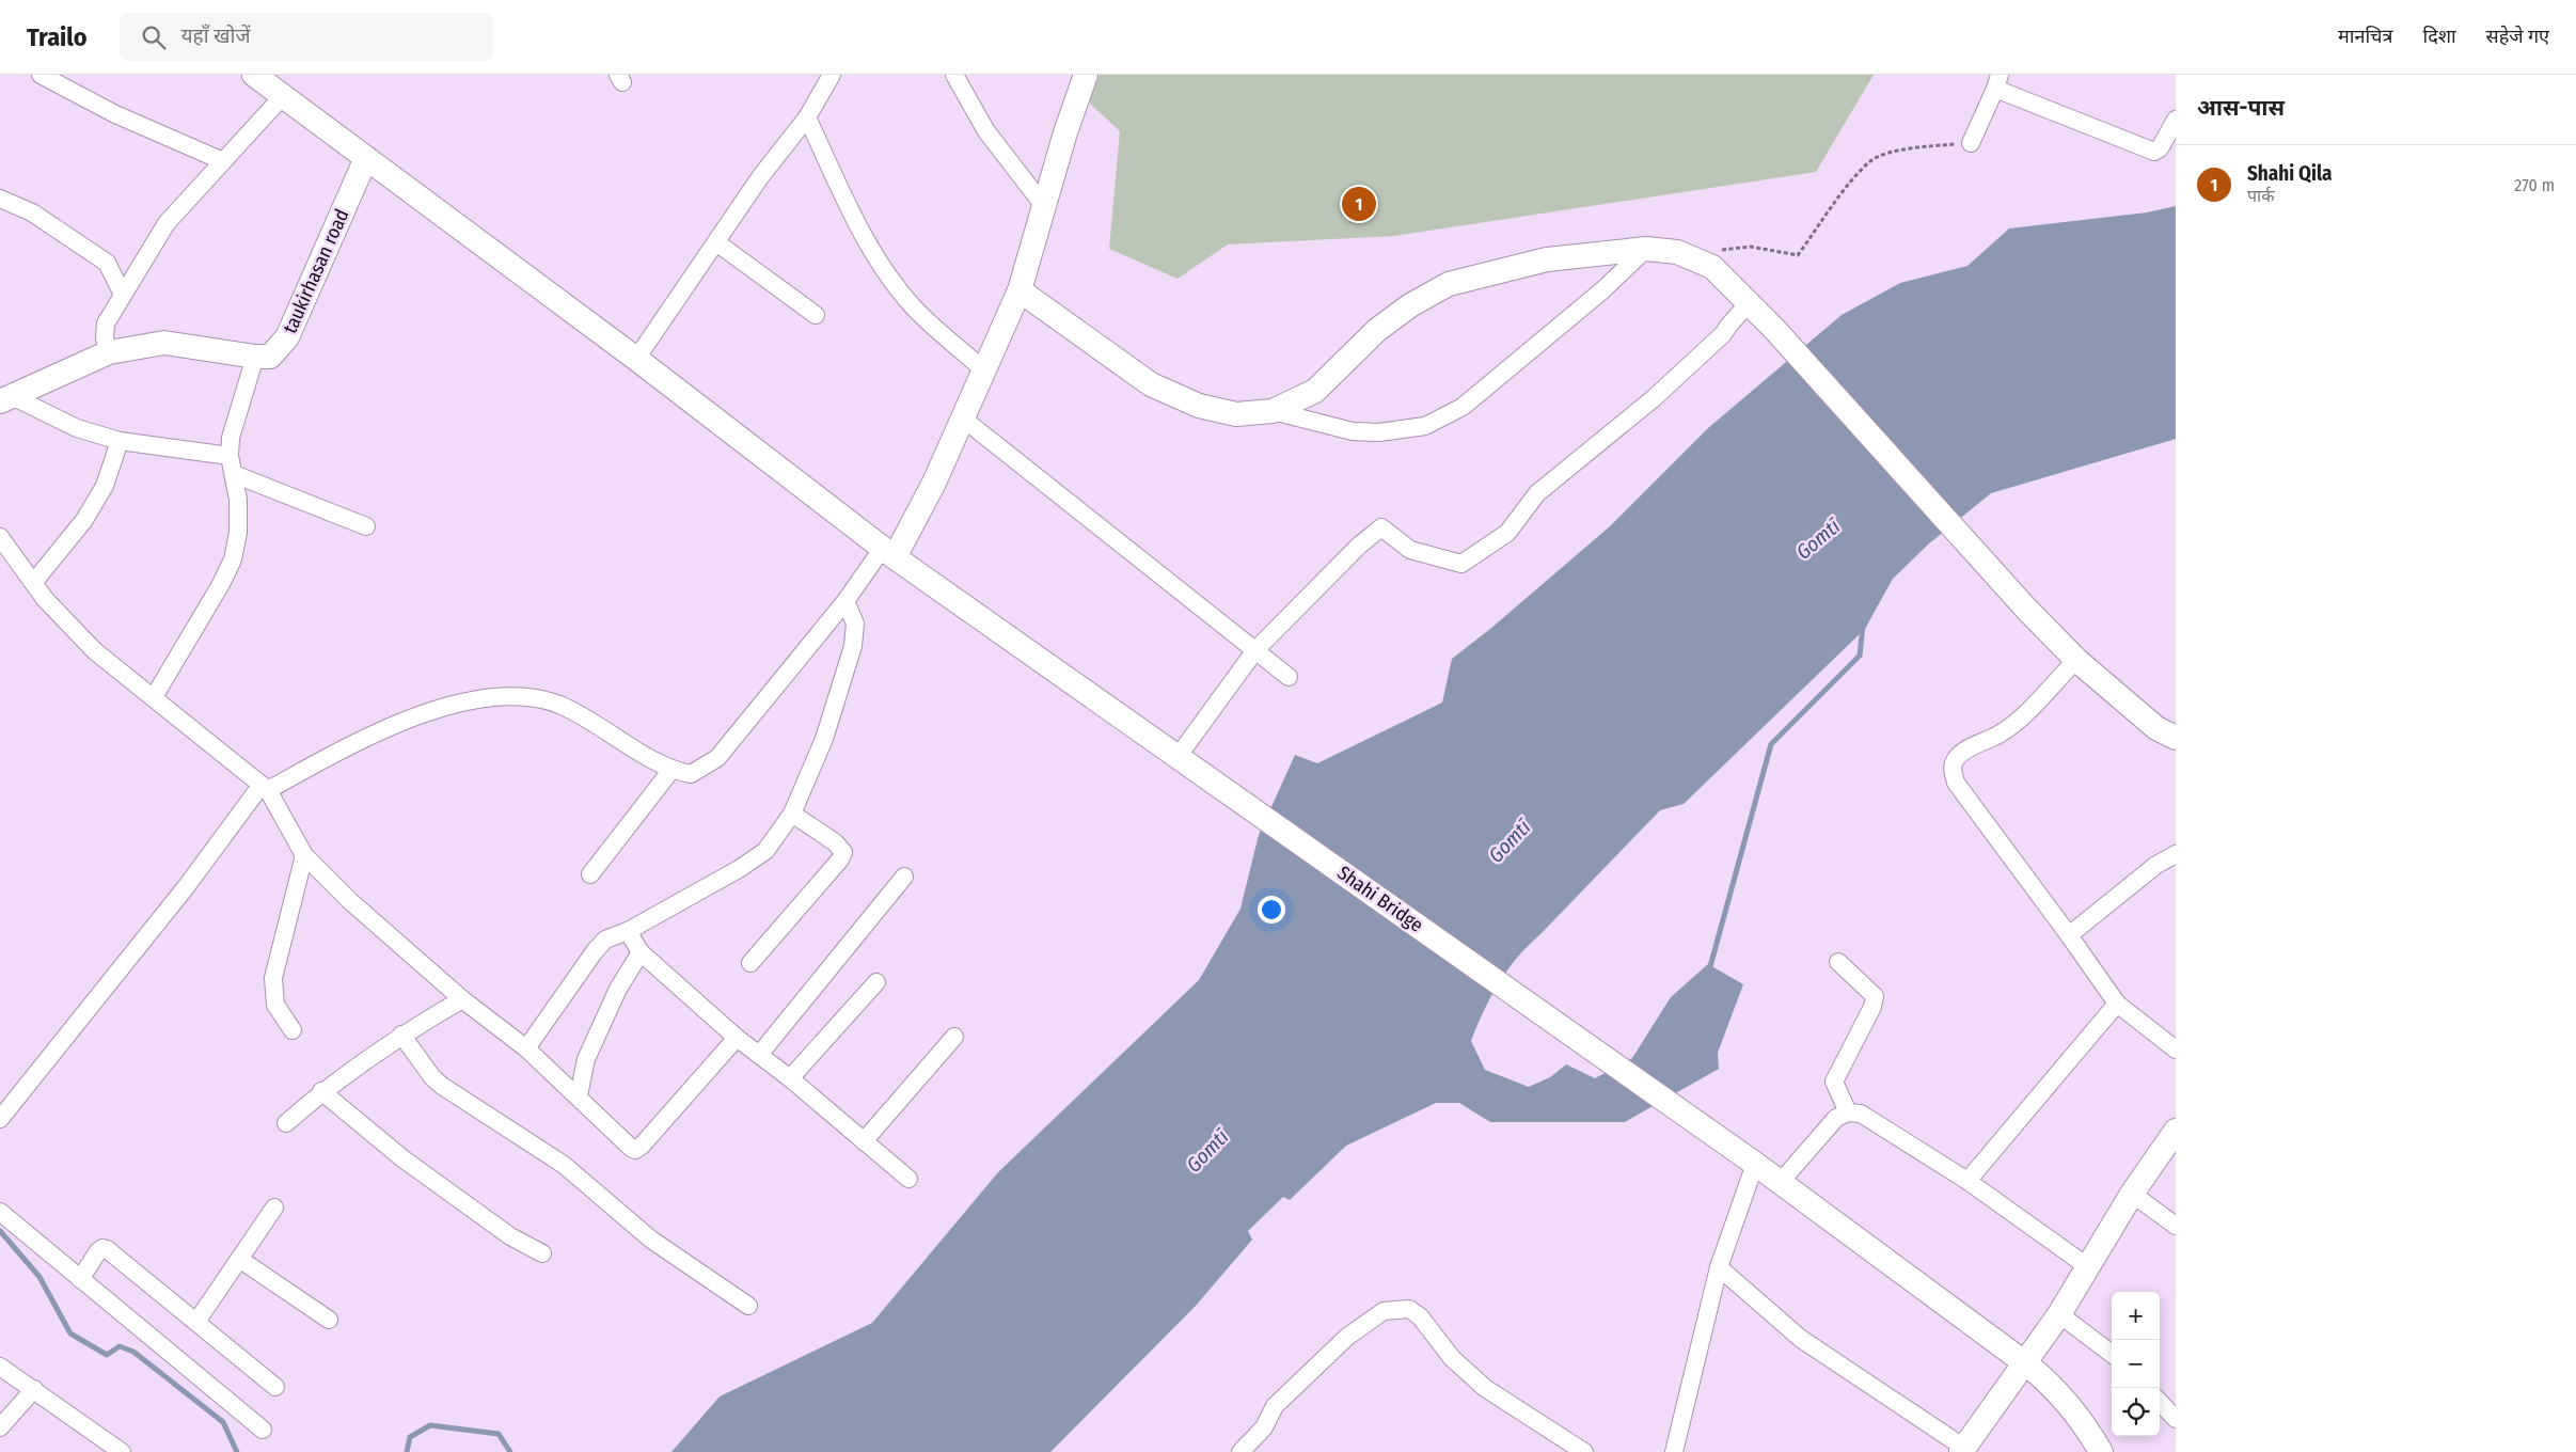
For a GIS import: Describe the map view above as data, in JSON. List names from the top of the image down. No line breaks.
{"streets":{"main road":["taukirhasan road","Shahi Bridge"]},"crossings":[["taukirhasan road","Shahi Bridge"]],"water":["Gomtī"],"page":{"header":"Trailo","search":"यहाँ खोजें","nav":["मानचित्र","दिशा","सहेजे गए"],"heading":"आस-पास","list":[{"mark":"1","name":"Shahi Qila","note":"पार्क","value":"270 m"}],"pins":"1","map_buttons":["+","−"]}}
